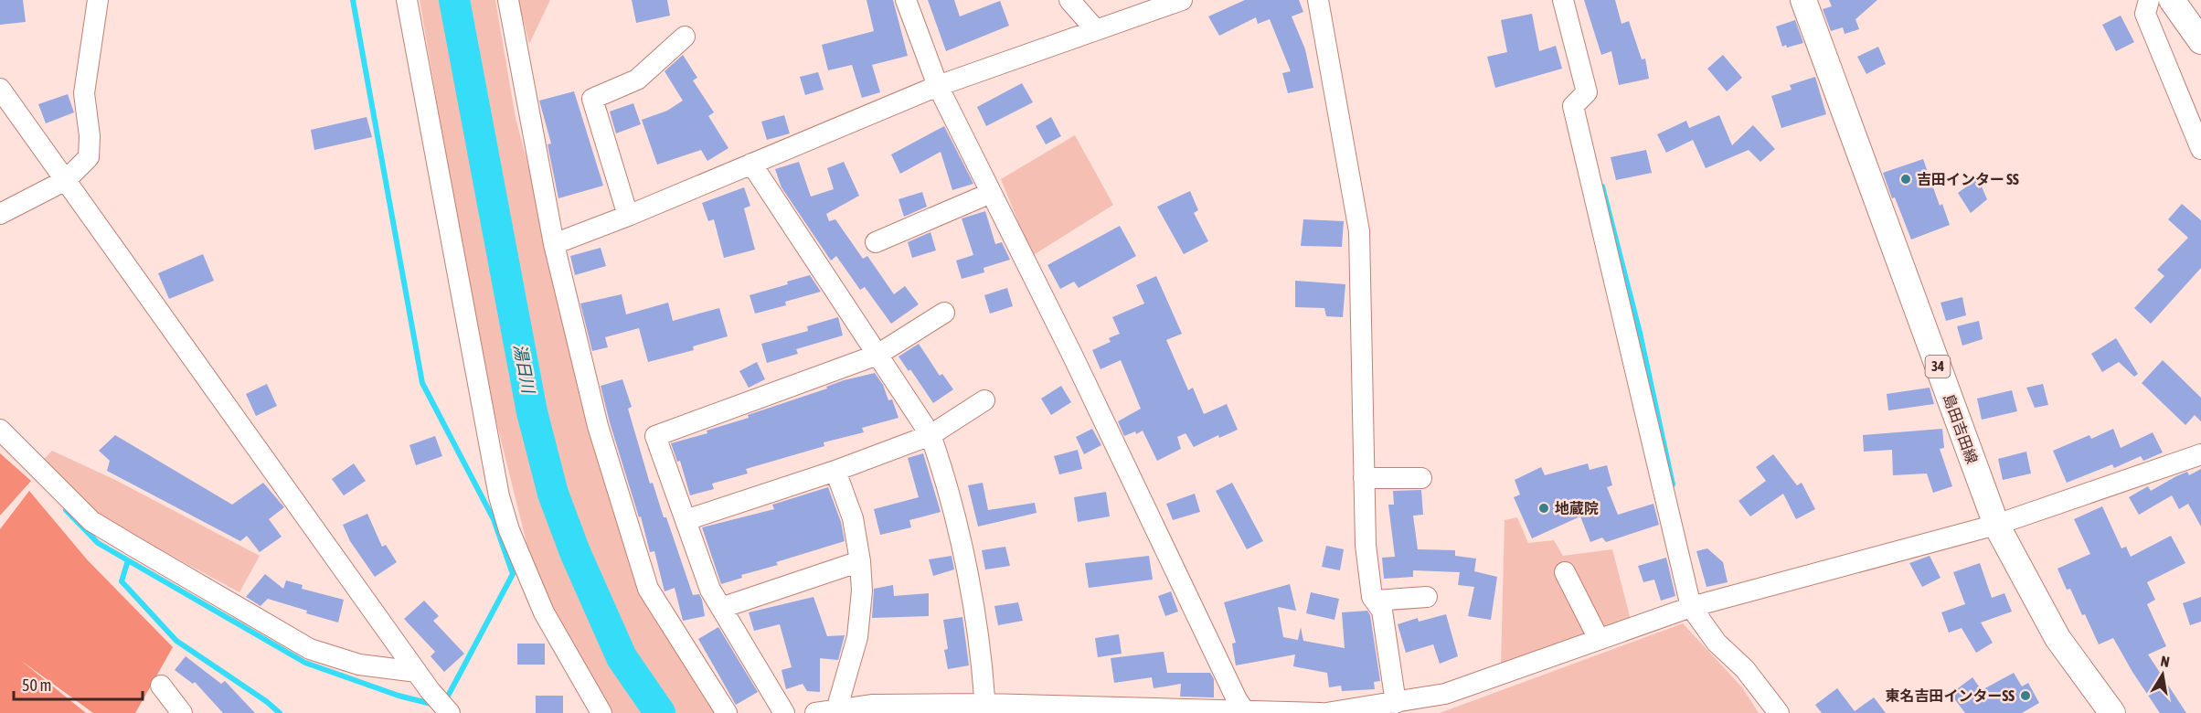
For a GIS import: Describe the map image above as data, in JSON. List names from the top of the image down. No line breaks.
{"streets":{"main road":["34","島田吉田線"]},"water":["湯日川"],"places":["吉田インター SS","地蔵院","東名吉田インターSS"],"scale_bar":"50 m","north":"top"}
